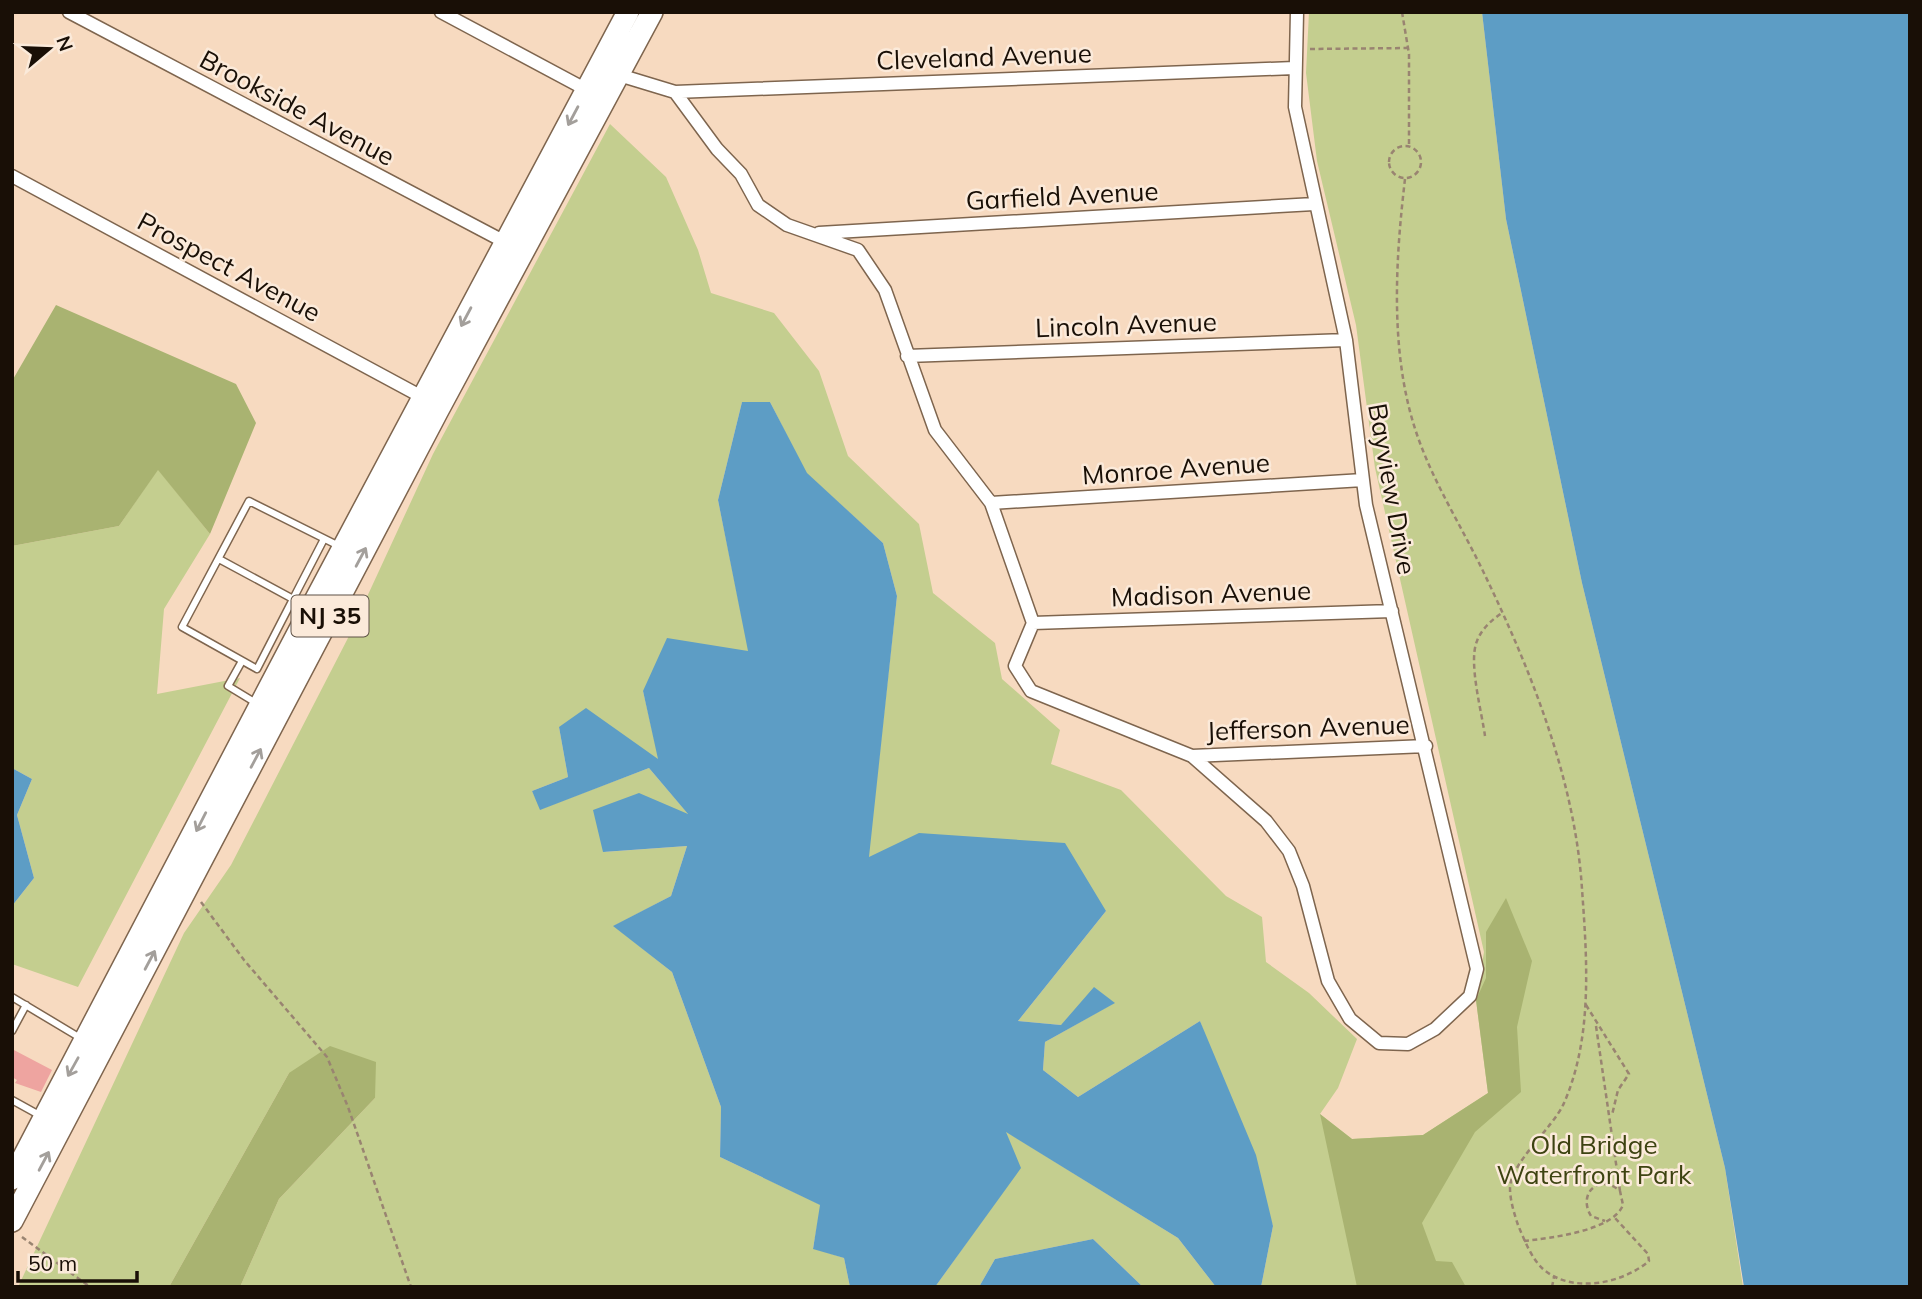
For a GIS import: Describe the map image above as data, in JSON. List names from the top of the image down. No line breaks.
{"streets":{"highway":["NJ 35"],"street":["Cleveland Avenue","Brookside Avenue","Garfield Avenue","Prospect Avenue","Lincoln Avenue","Monroe Avenue","Bayview Drive","Madison Avenue","Jefferson Avenue"]},"crossings":[["Cleveland Avenue","Bayview Drive"],["Cleveland Avenue","NJ 35"],["Brookside Avenue","NJ 35"],["Garfield Avenue","Bayview Drive"],["Prospect Avenue","NJ 35"],["Lincoln Avenue","Bayview Drive"],["Monroe Avenue","Bayview Drive"],["Bayview Drive","Madison Avenue"],["Bayview Drive","Jefferson Avenue"]],"parks":["Old Bridge Waterfront Park"],"scale_bar":"50 m","north":"right"}
